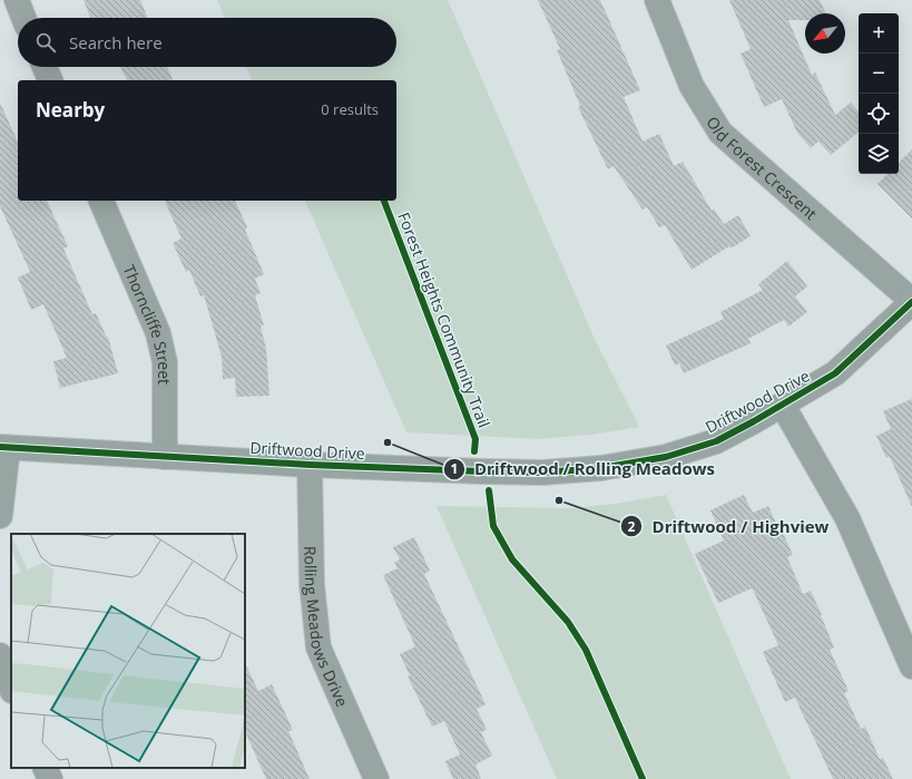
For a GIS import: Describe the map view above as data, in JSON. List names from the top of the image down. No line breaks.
{"streets":{"street":["Old Forest Crescent","Thorncliffe Street","Driftwood Drive","Rolling Meadows Drive"],"cycle path":["Forest Heights Community Trail"]},"crossings":[["Old Forest Crescent","Driftwood Drive"],["Thorncliffe Street","Driftwood Drive"],["Driftwood Drive","Rolling Meadows Drive"]],"places":["Driftwood / Rolling Meadows","Driftwood / Highview"],"north":"bottom left","page":{"map_buttons":["+","−"],"search":"Search here","heading":["Nearby","0 results"]}}
